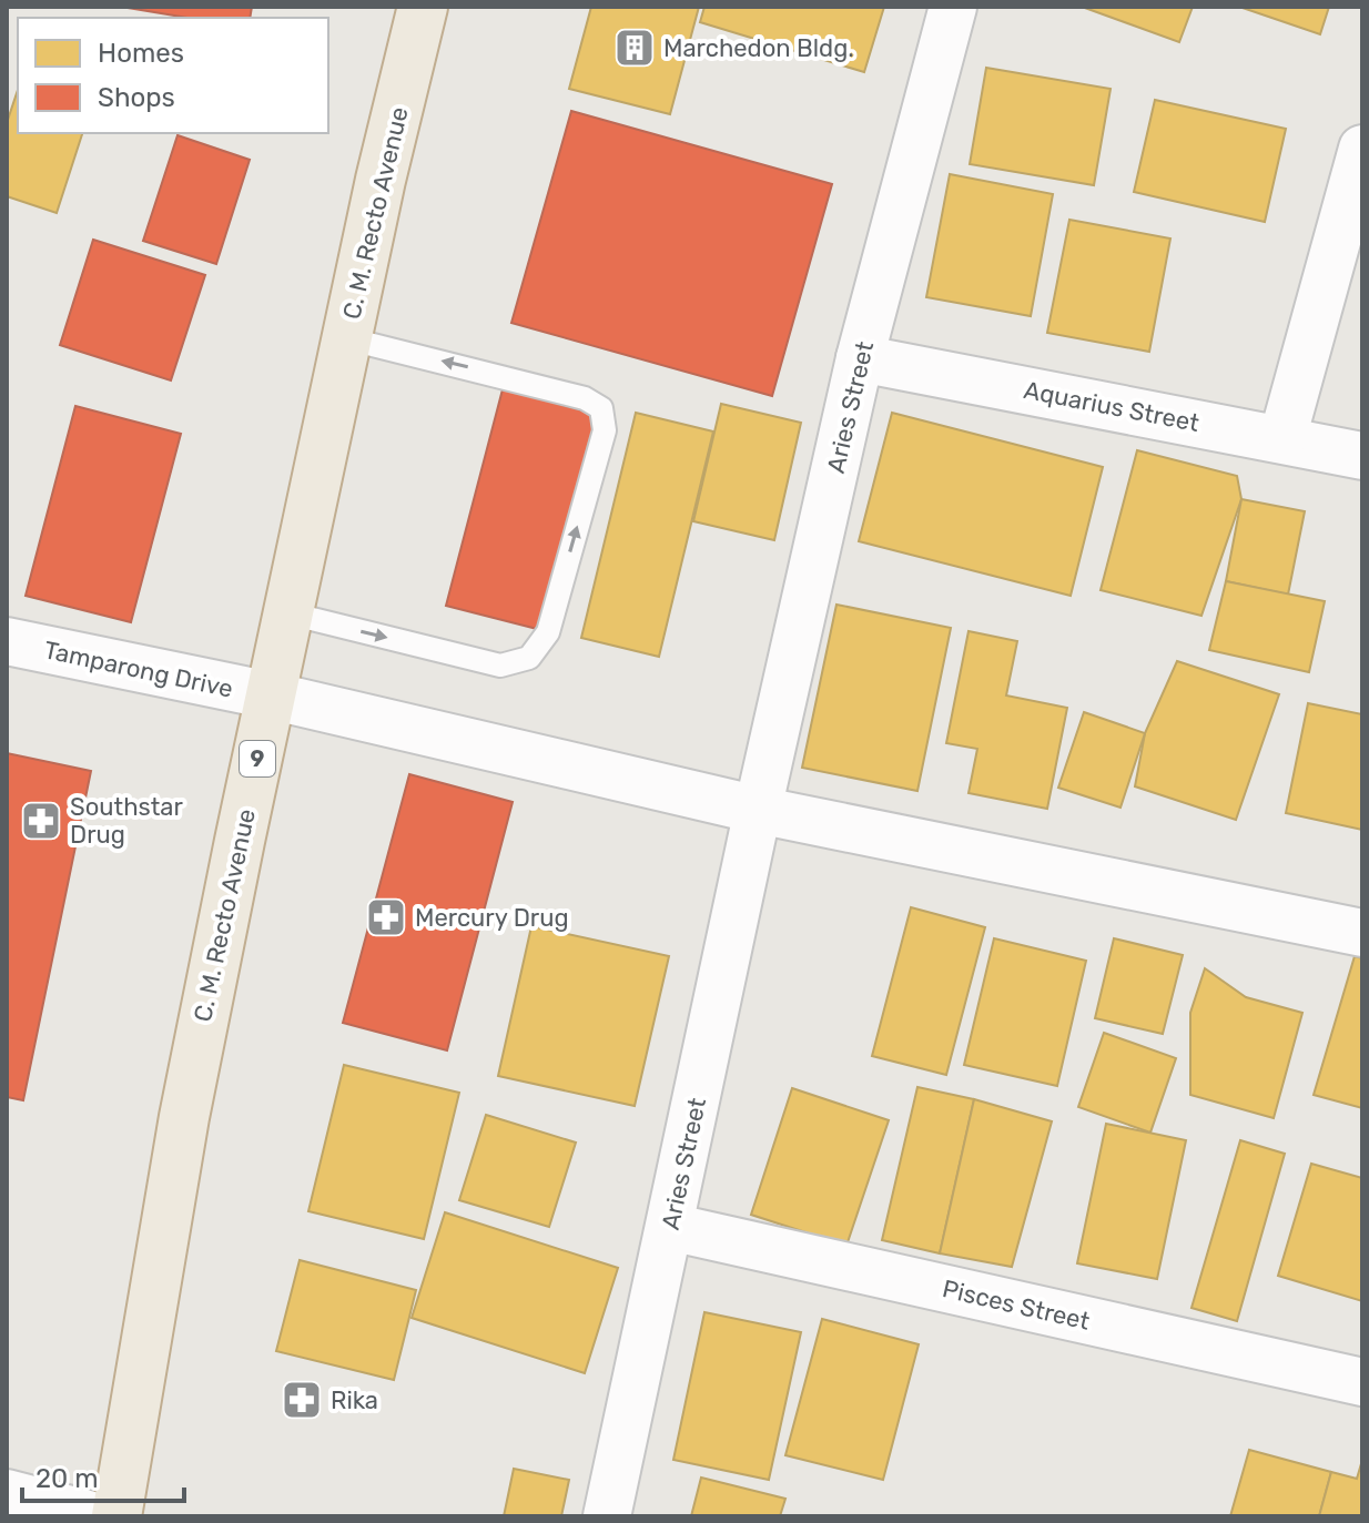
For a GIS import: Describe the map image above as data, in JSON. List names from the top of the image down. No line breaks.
{"streets":{"highway":["C. M. Recto Avenue","9"],"street":["Aquarius Street","Aries Street","Tamparong Drive","Pisces Street"]},"crossings":[["C. M. Recto Avenue","Tamparong Drive"],["Aquarius Street","Aries Street"],["Aries Street","Pisces Street"]],"places":{"building":["Marchedon Bldg."],"pharmacy":["Southstar Drug","Mercury Drug","Rika"]},"legend":["Homes","Shops"],"scale_bar":"20 m"}
